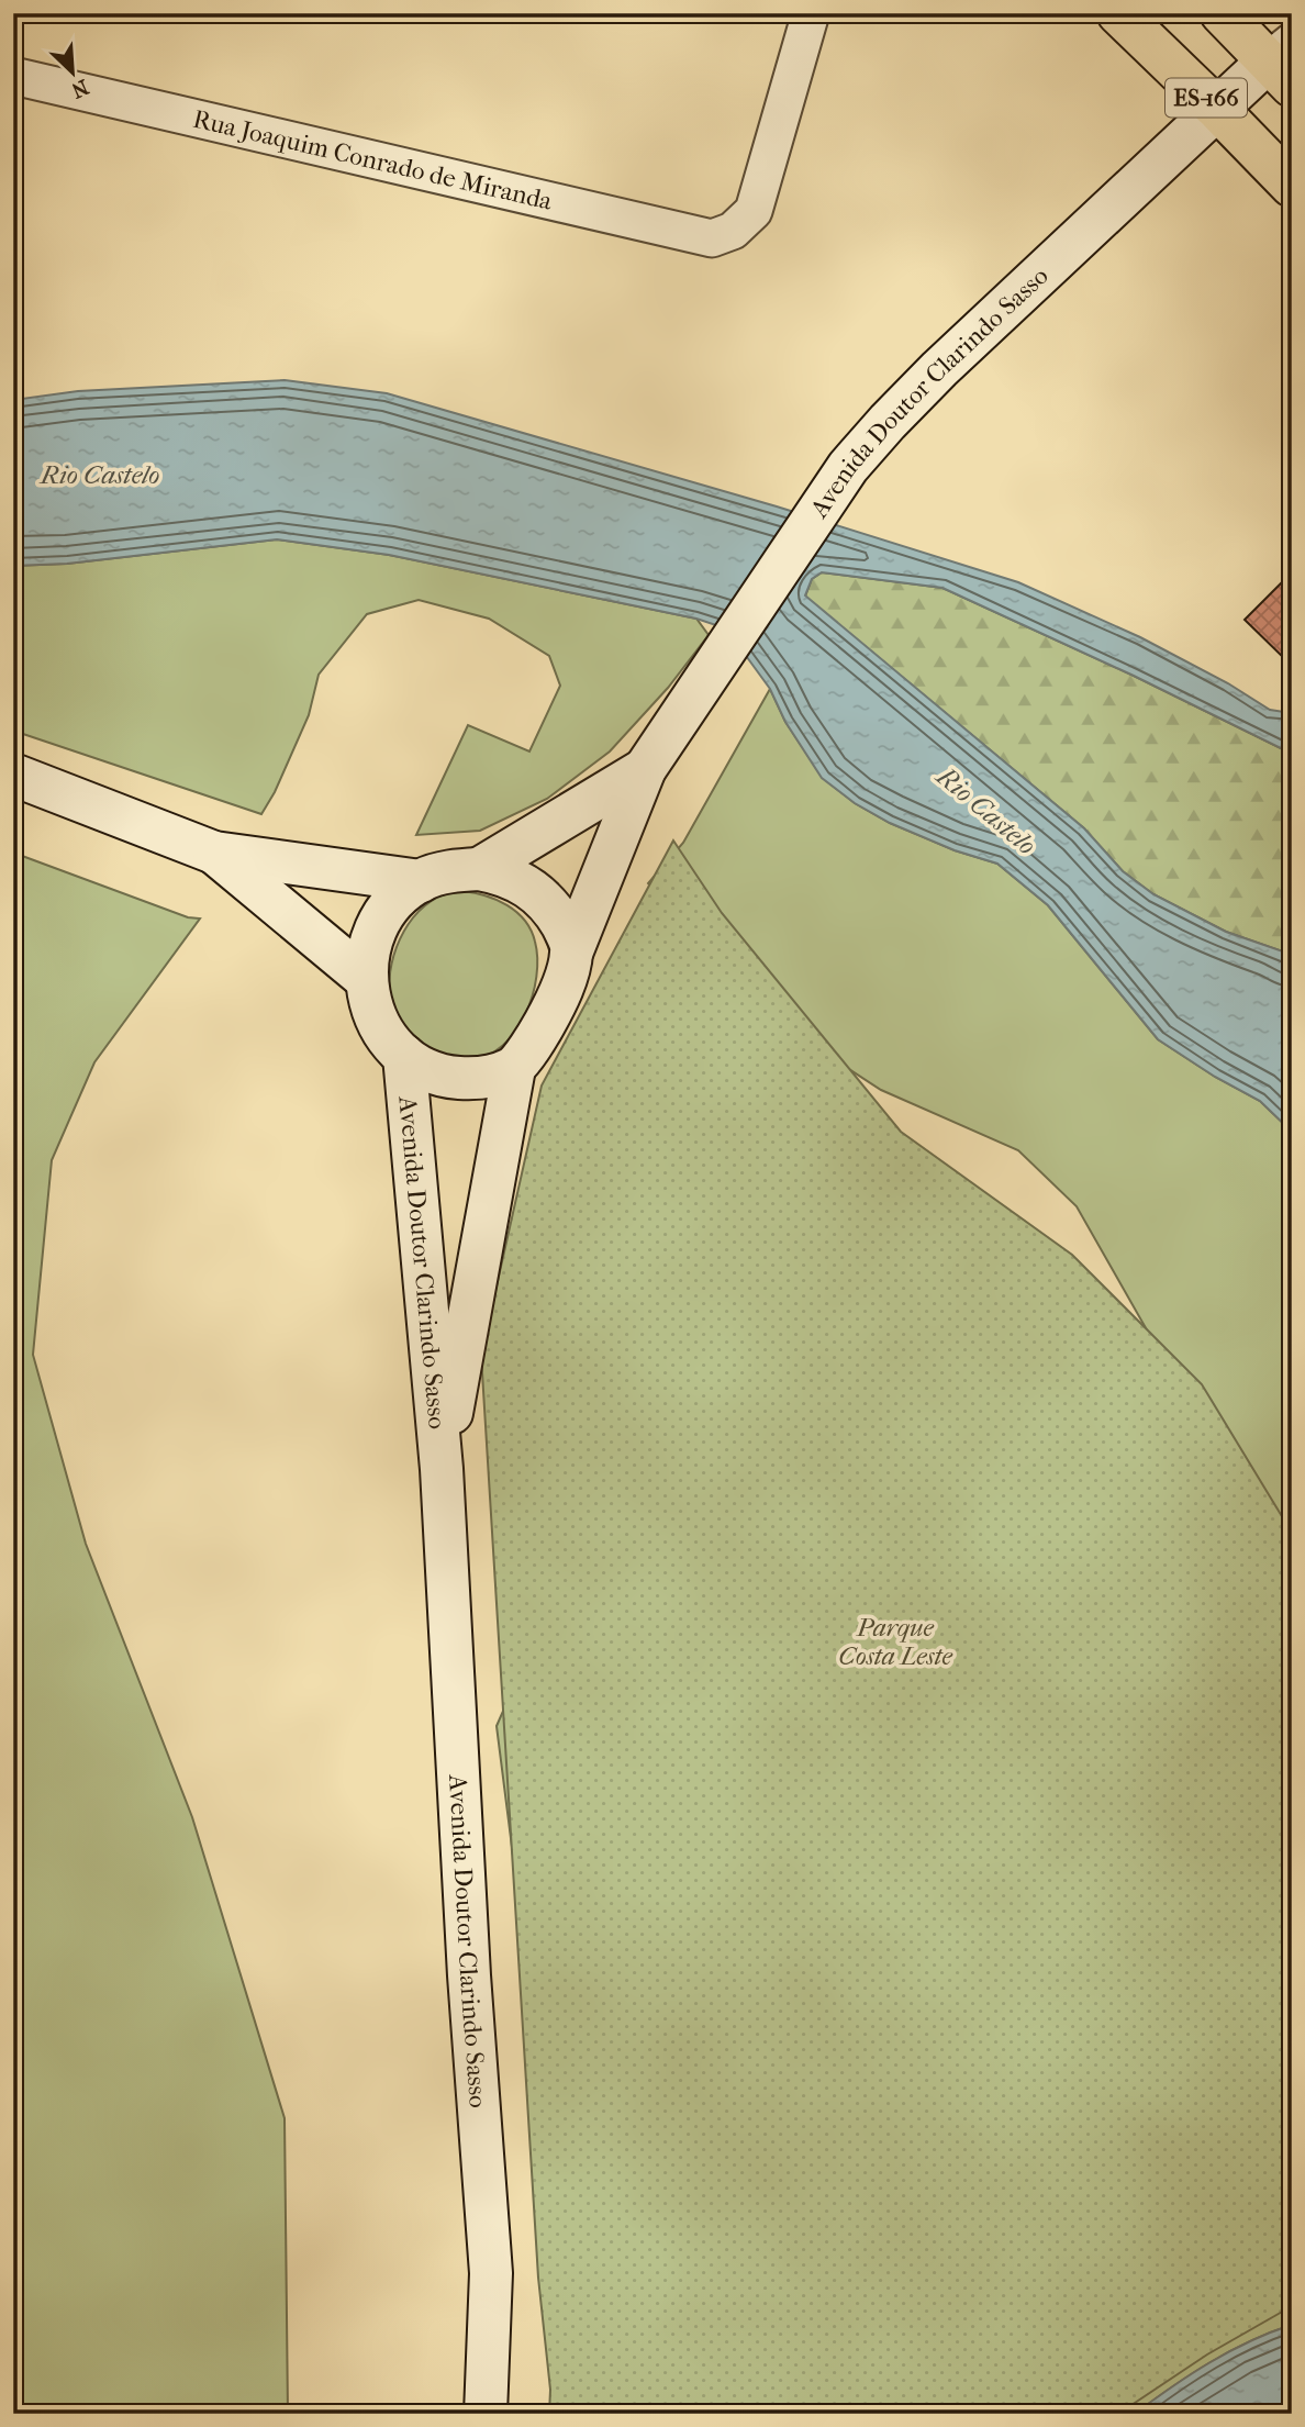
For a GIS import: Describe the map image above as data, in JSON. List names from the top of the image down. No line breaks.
{"streets":{"main road":["ES-166","Avenida Doutor Clarindo Sasso"],"street":["Rua Joaquim Conrado de Miranda"]},"crossings":[["ES-166","Avenida Doutor Clarindo Sasso"]],"water":["Rio Castelo"],"parks":["Parque Costa Leste"],"north":"bottom right"}
